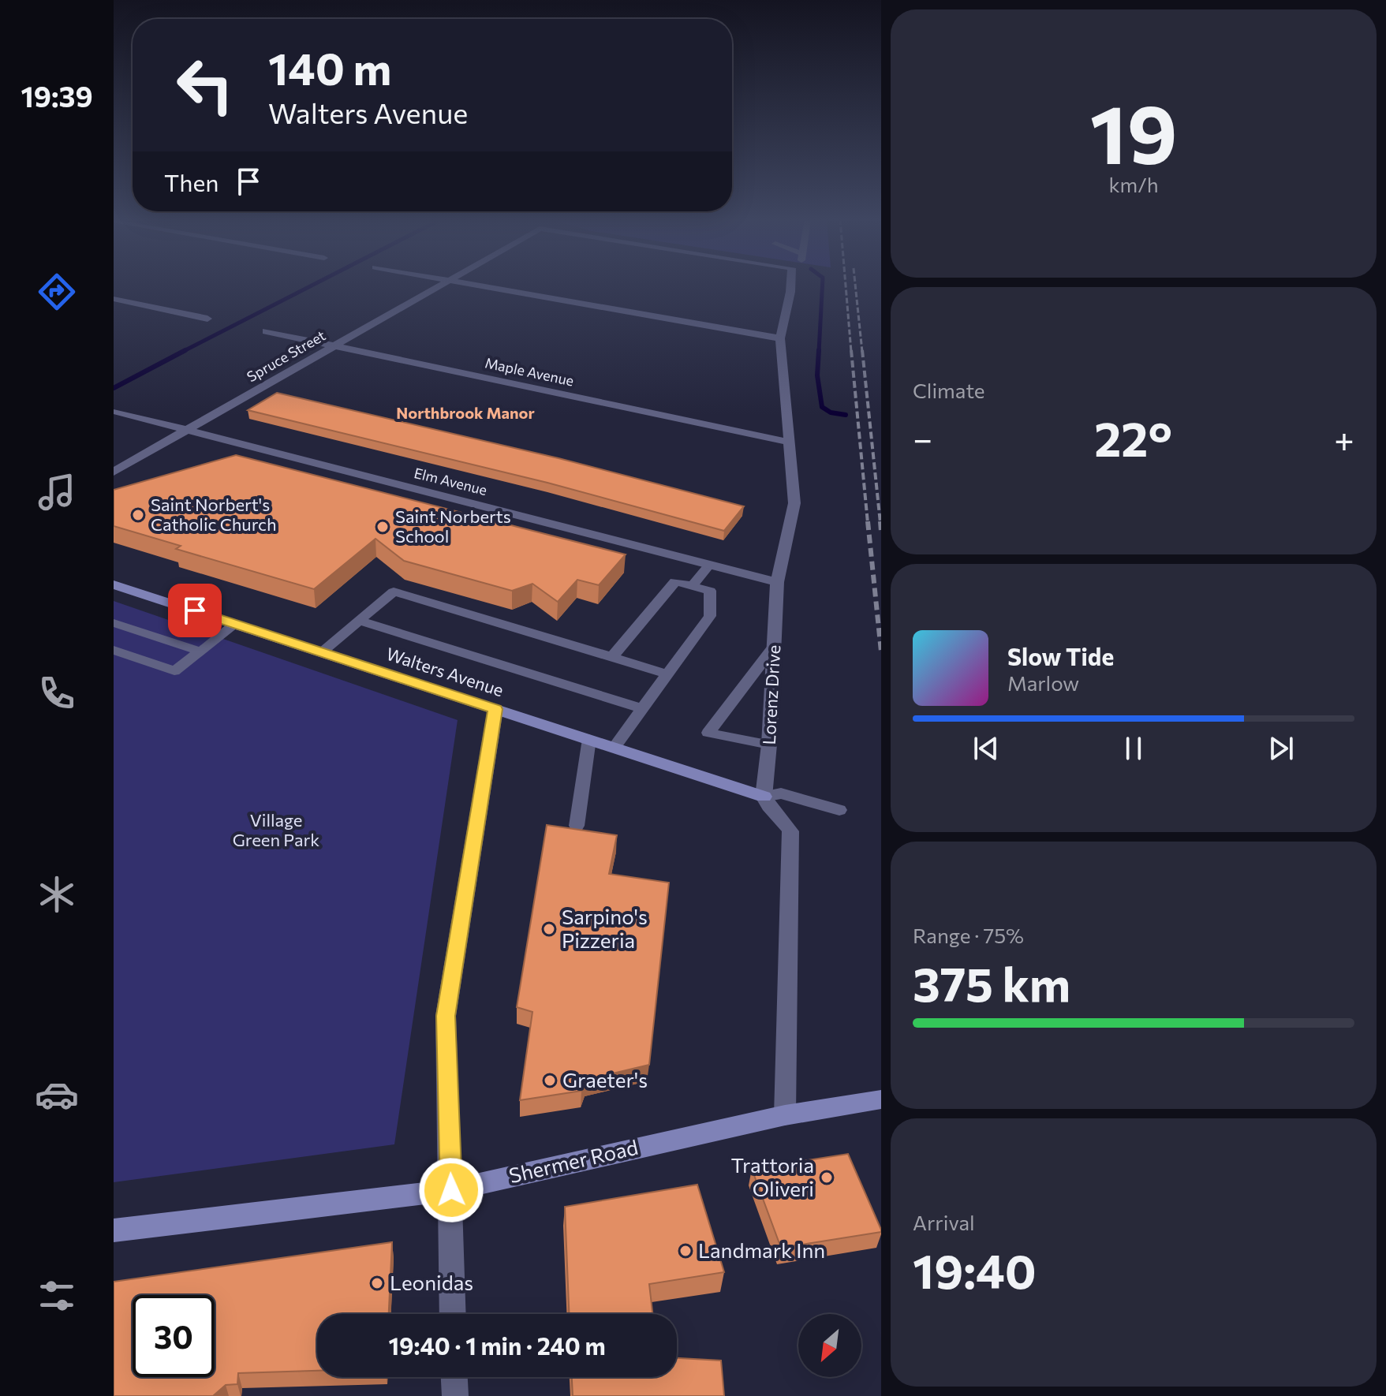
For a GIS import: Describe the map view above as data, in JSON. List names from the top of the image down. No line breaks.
{"streets":{"street":["Spruce Street","Maple Avenue","Elm Avenue","Walters Avenue","Lorenz Drive","Shermer Road"]},"crossings":[["Spruce Street","Maple Avenue"],["Spruce Street","Elm Avenue"],["Maple Avenue","Lorenz Drive"],["Elm Avenue","Lorenz Drive"],["Walters Avenue","Lorenz Drive"]],"districts":["Northbrook Manor"],"parks":["Village Green Park"],"places":["Saint Norbert's Catholic Church","Saint Norberts School","Sarpino's Pizzeria","Graeter's","Trattoria Oliveri","Landmark Inn","Leonidas"],"north":"bottom left","page":{"tabs":"19:39","tile":[["19","km/h"],"Climate",["Range · 75%","375 km"],["Arrival","19:40"]],"turn":["140 m","Walters Avenue"],"then":"Then","heat":["−","22°","+"],"song":["Slow Tide","Marlow"],"limit":"30","trip":"19:40 · 1 min · 240 m"}}
